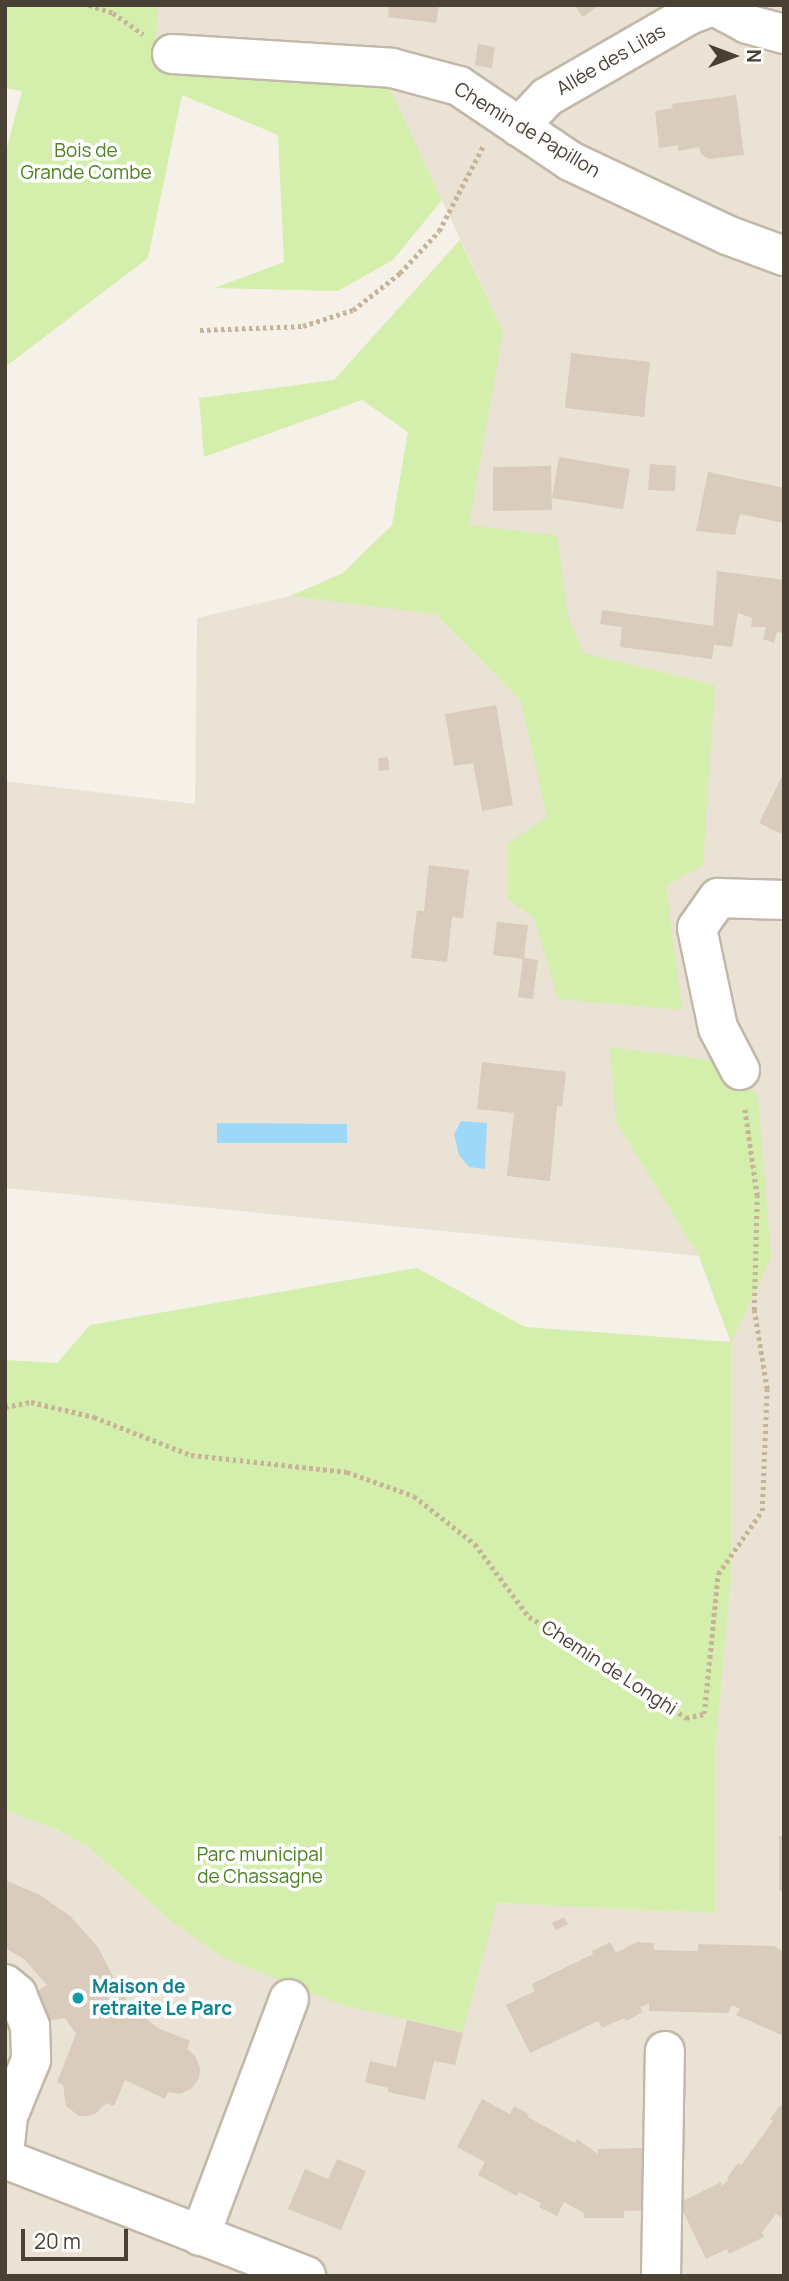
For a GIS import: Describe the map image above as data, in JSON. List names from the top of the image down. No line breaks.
{"streets":{"street":["Allée des Lilas","Chemin de Papillon"],"path":["Chemin de Longhi"]},"crossings":[["Allée des Lilas","Chemin de Papillon"]],"parks":["Bois de Grande Combe","Parc municipal de Chassagne"],"places":["Maison de retraite Le Parc"],"scale_bar":"20 m","north":"right"}
